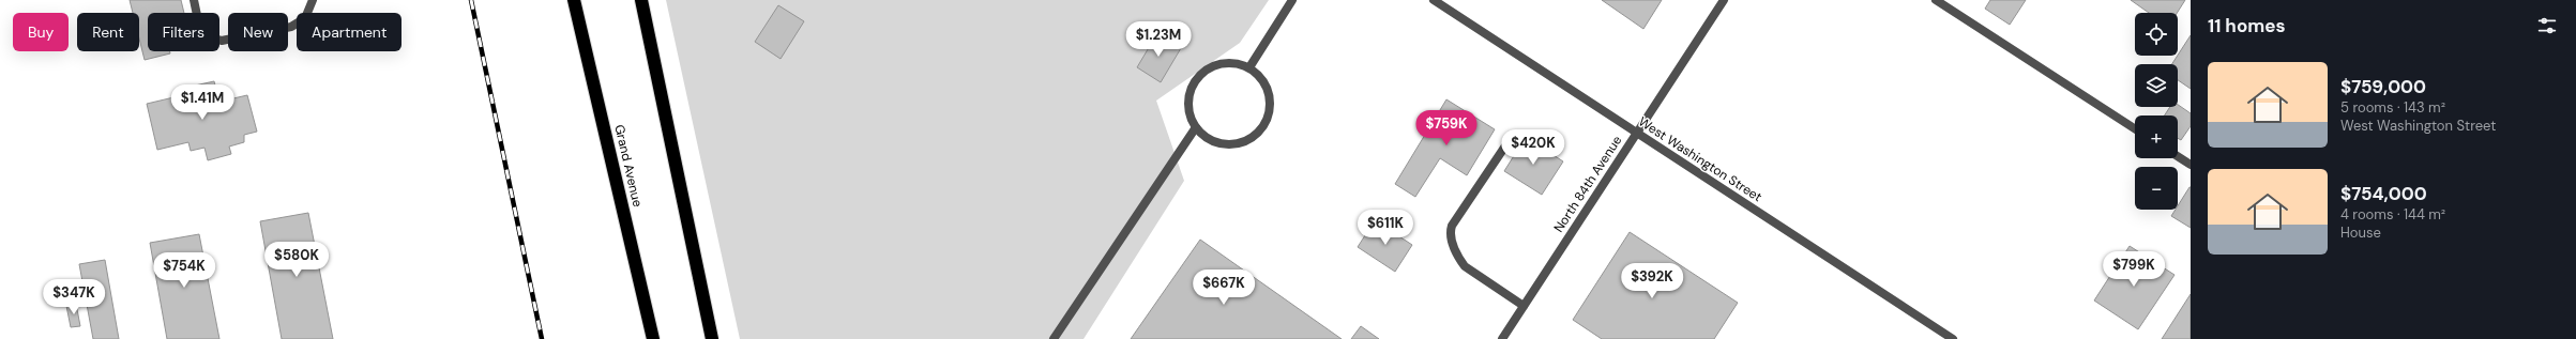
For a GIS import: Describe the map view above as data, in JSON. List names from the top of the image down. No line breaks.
{"streets":{"highway":["Grand Avenue"],"street":["West Washington Street","North 84th Avenue"]},"crossings":[["West Washington Street","North 84th Avenue"]],"page":{"heading":"11 homes","map_buttons":["+","−"],"chip":["Buy","Rent","Filters","New","Apartment"],"price":["$1.23M","$1.41M","$759K","$420K","$611K","$580K","$799K","$754K","$392K","$667K","$347K"],"list":[{"name":"$759,000","note":"5 rooms · 143 m² · West Washington Street"},{"name":"$754,000","note":"4 rooms · 144 m² · House"}]}}
